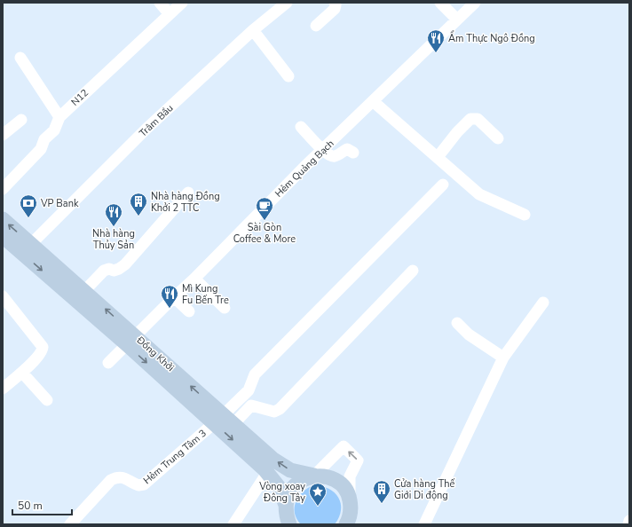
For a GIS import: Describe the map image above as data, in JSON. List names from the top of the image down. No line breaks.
{"streets":{"main road":["Đồng Khởi"],"street":["N12","Trâm Bầu","Hẻm Quảng Bạch","Hẻm Trung Tâm 3"]},"crossings":[["Trâm Bầu","Đồng Khởi"],["Hẻm Quảng Bạch","Đồng Khởi"],["Đồng Khởi","Hẻm Trung Tâm 3"]],"places":{"restaurant":["Ẩm Thực Ngô Đồng","Nhà hàng Thủy Sản","Mì Kung Fu Bến Tre"],"building":["Nhà hàng Đồng Khởi 2 TTC","Cửa hàng Thế Giới Di động"],"bank":["VP Bank"],"cafe":["Sài Gòn Coffee & More"],"place":["Vòng xoay Đông Tây"]},"scale_bar":"50 m"}
